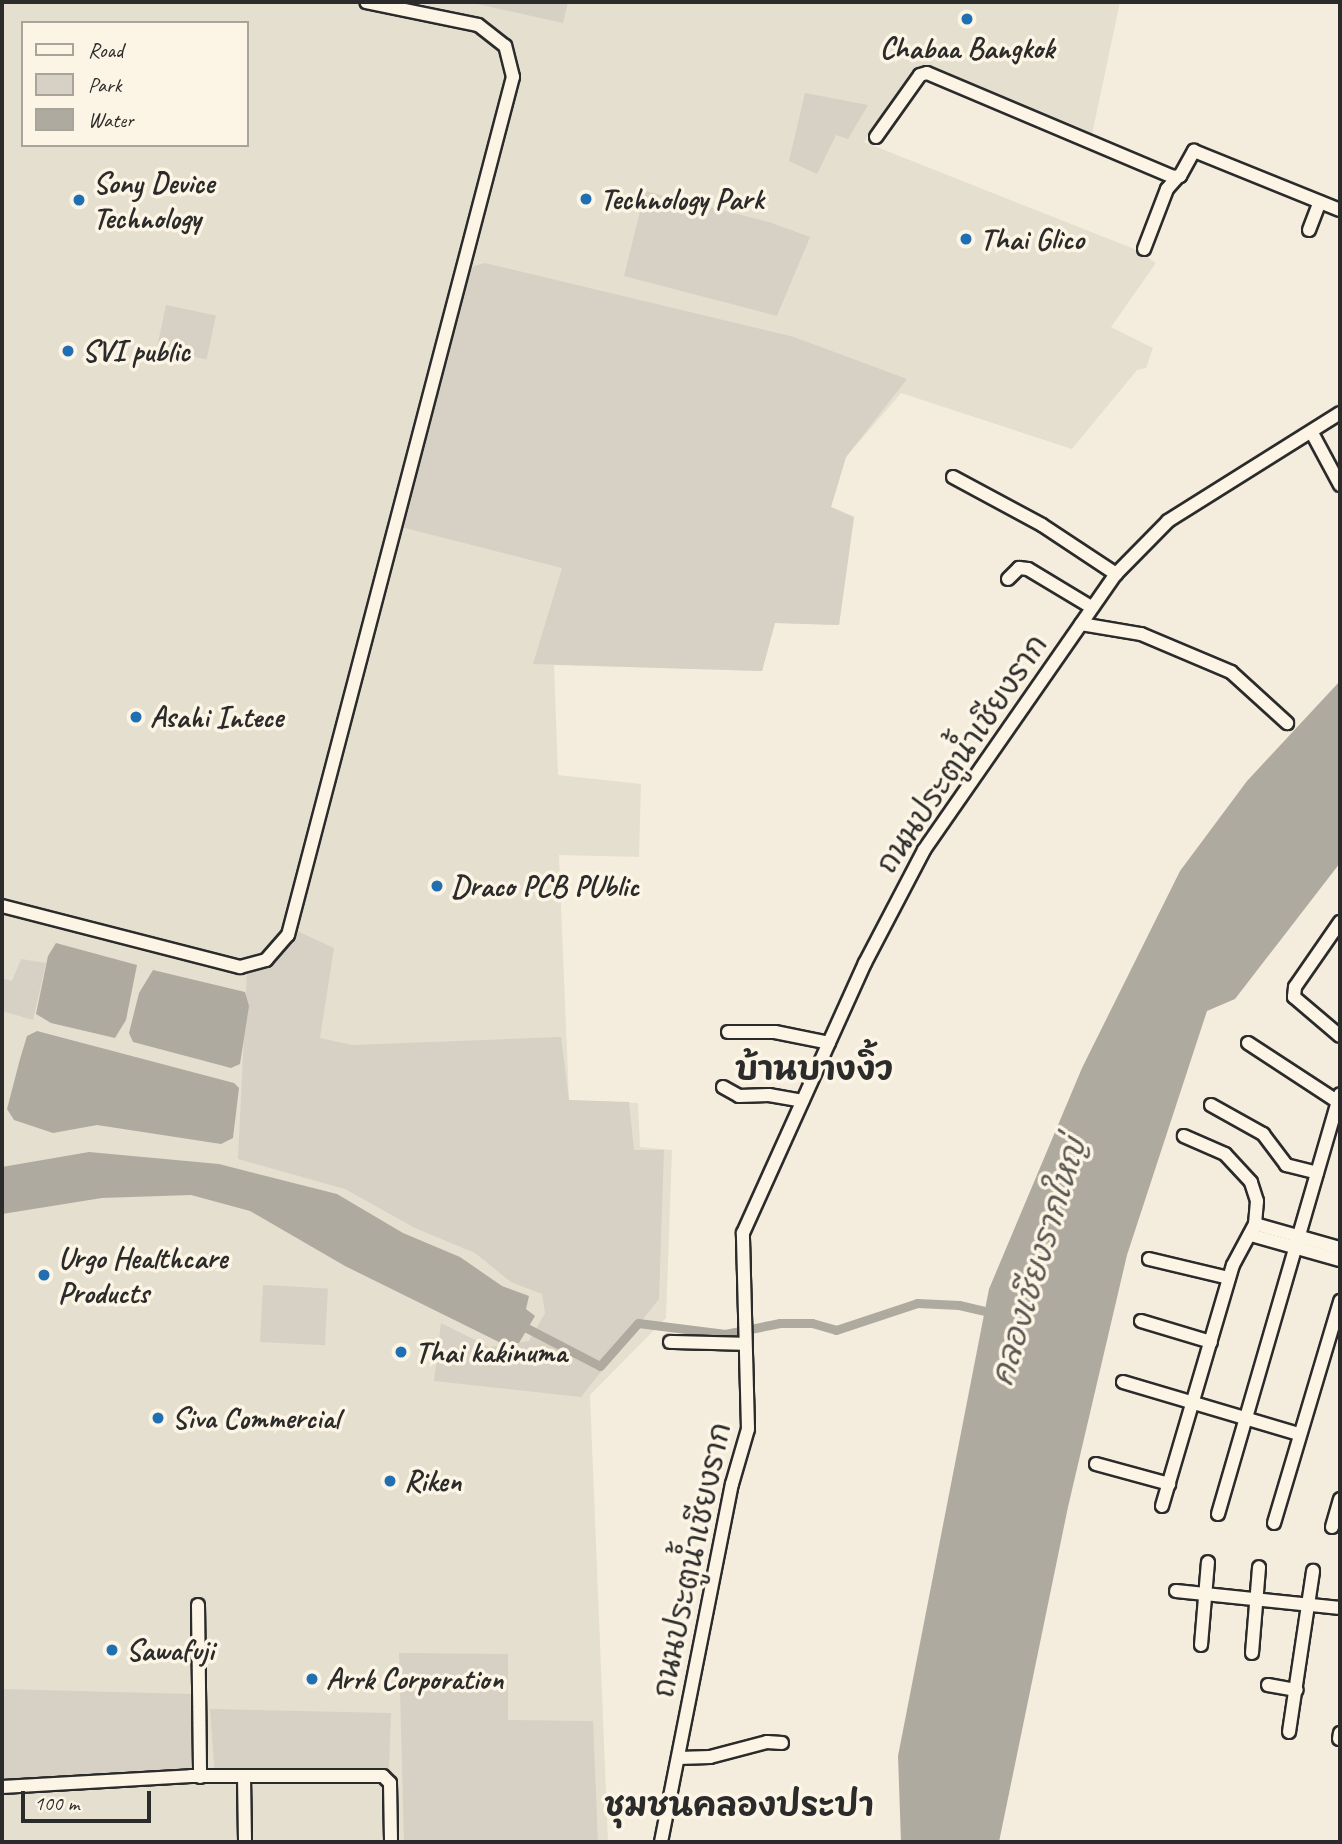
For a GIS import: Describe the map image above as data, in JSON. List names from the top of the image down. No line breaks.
{"streets":{"street":["ถนนประตูน้ำเชียงราก"]},"districts":["บ้านบางงิ้ว","ชุมชนคลองประปา"],"water":["คลองเชียงรากใหญ่"],"places":["Chabaa Bangkok","Technology Park","Sony Device Technology","Thai Glico","SVI public","Asahi Intece","Draco PCB PUblic","Urgo Healthcare Products","Thai kakinuma","Siva Commercial","Riken","Sawafuji","Arrk Corporation"],"legend":["Road","Park","Water"],"scale_bar":"100 m"}
